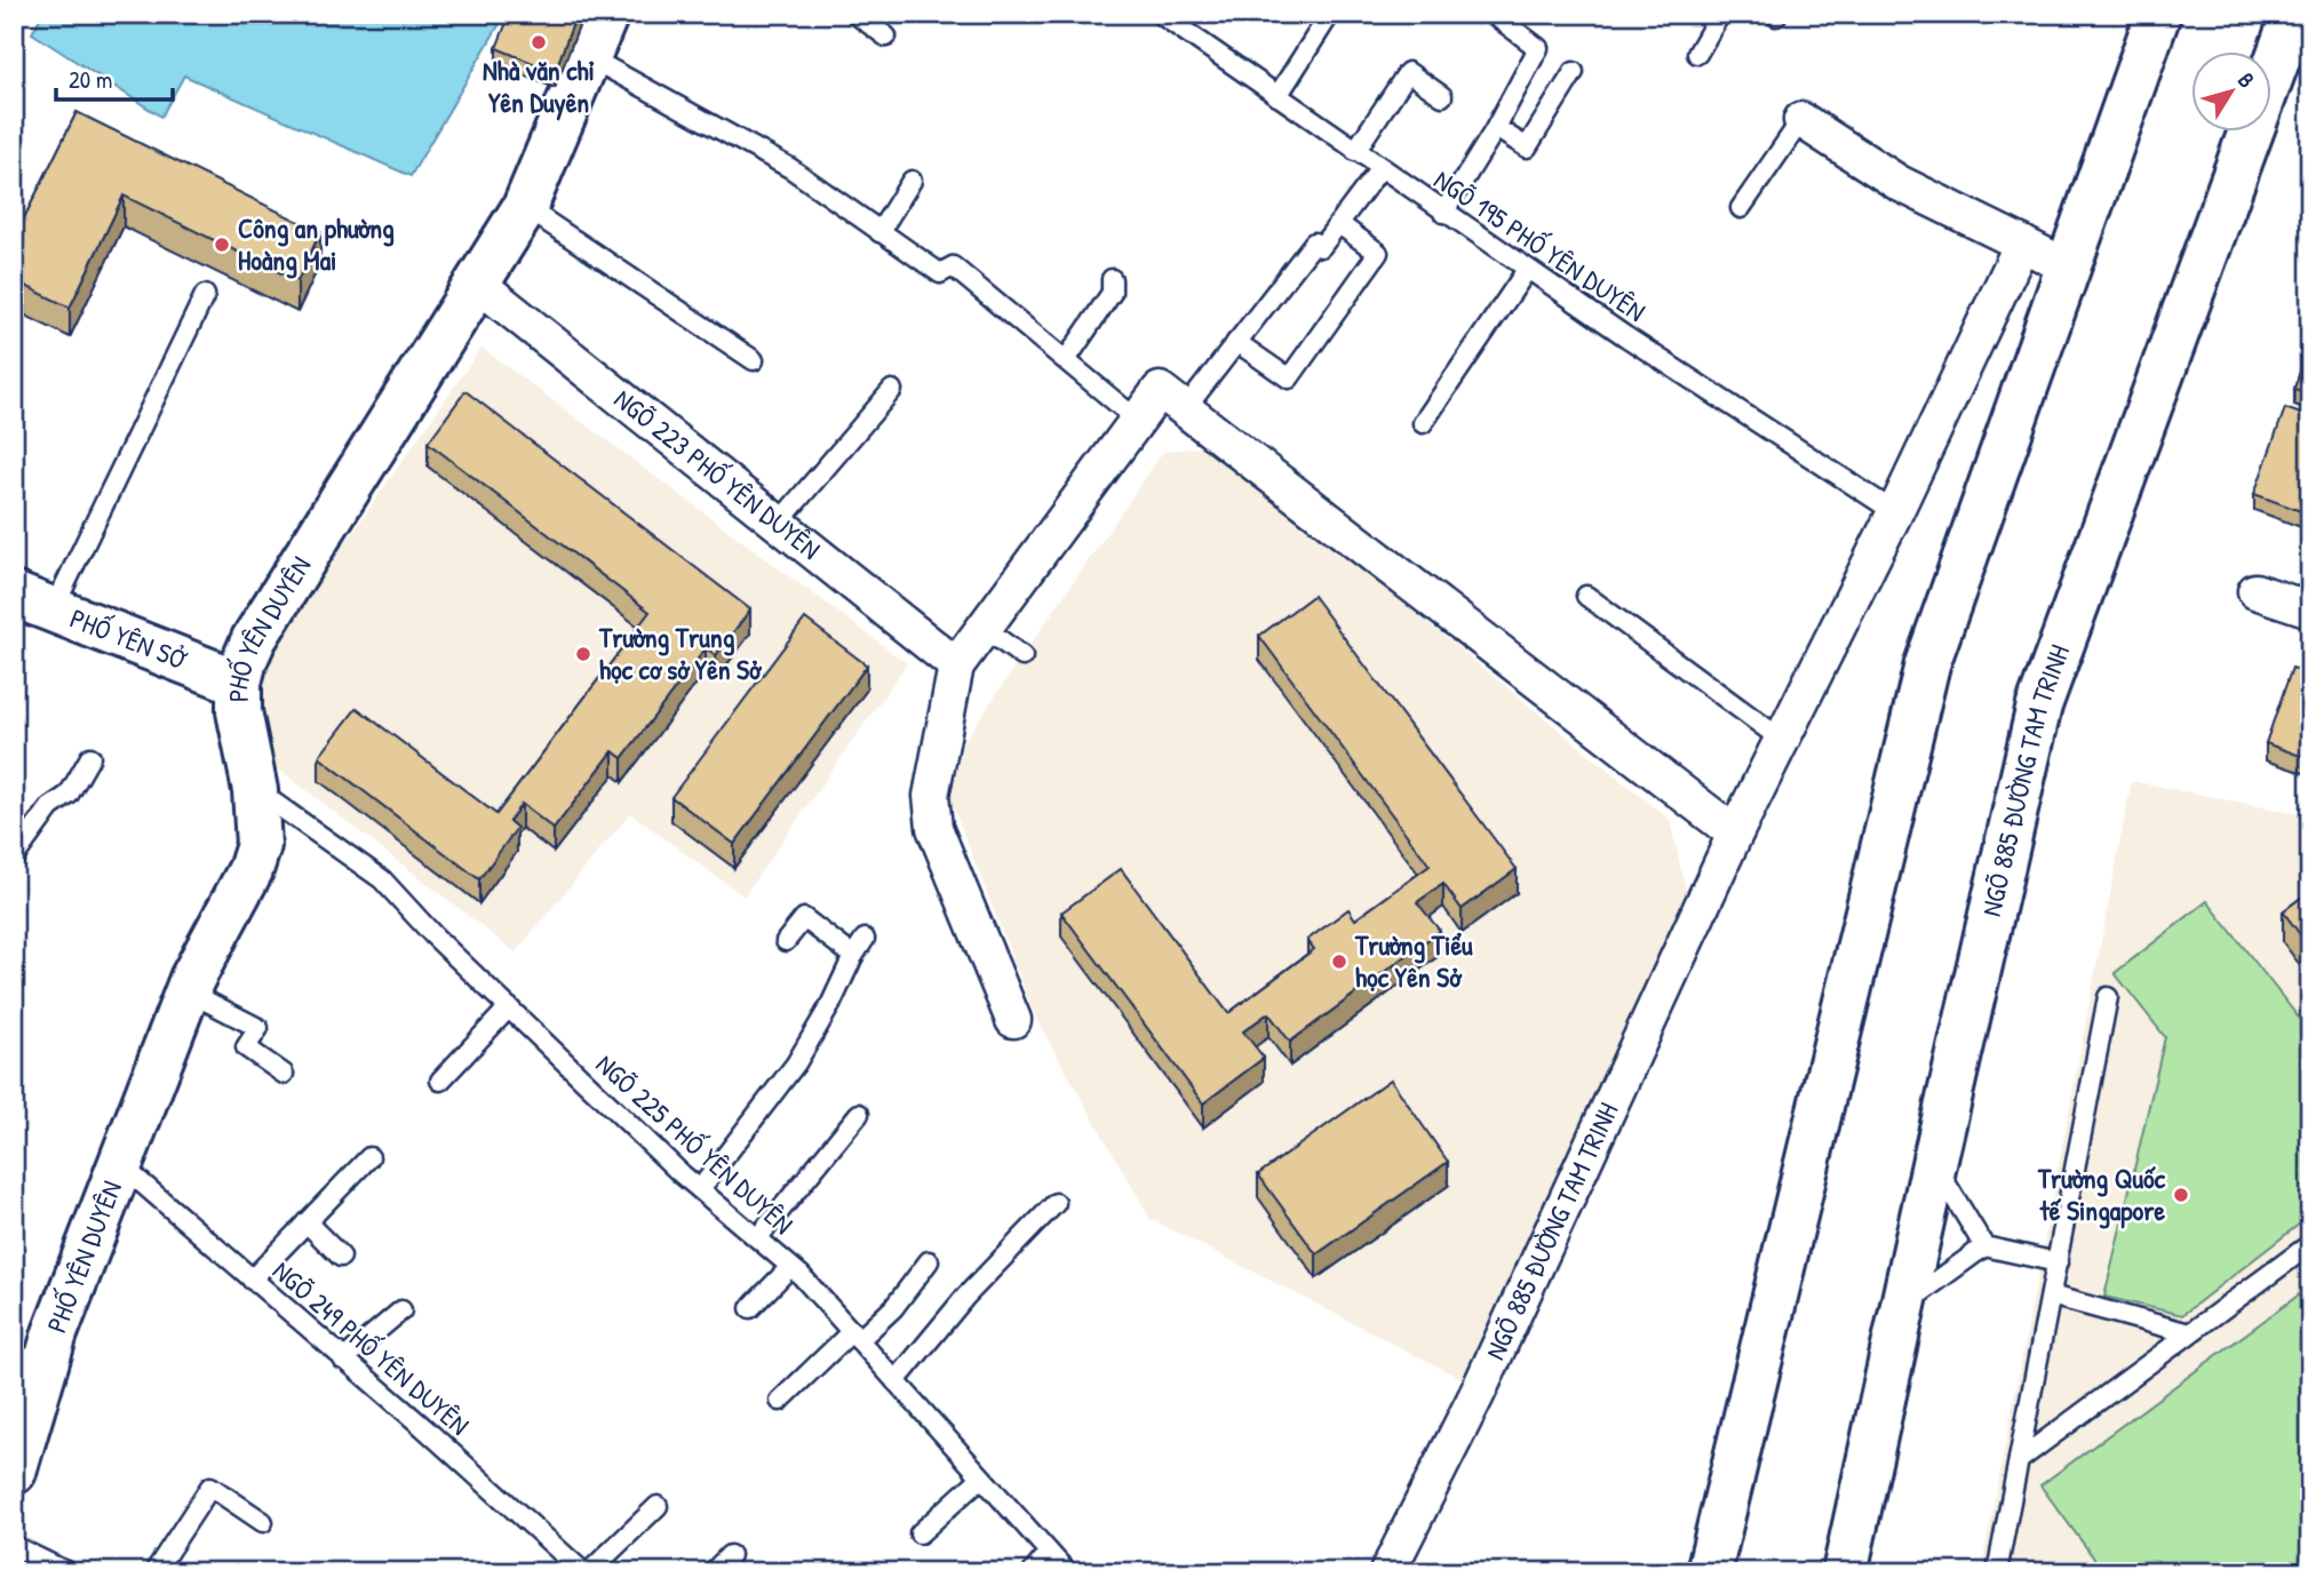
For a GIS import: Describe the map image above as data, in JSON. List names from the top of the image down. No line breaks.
{"streets":{"street":["NGÕ 223 PHỐ YÊN DUYÊN","PHỐ YÊN DUYÊN","PHỐ YÊN SỞ","NGÕ 885 ĐƯỜNG TAM TRINH"],"lane":["NGÕ 195 PHỐ YÊN DUYÊN","NGÕ 225 PHỐ YÊN DUYÊN","NGÕ 249 PHỐ YÊN DUYÊN"]},"crossings":[["NGÕ 195 PHỐ YÊN DUYÊN","NGÕ 885 ĐƯỜNG TAM TRINH"],["NGÕ 223 PHỐ YÊN DUYÊN","PHỐ YÊN DUYÊN"],["PHỐ YÊN DUYÊN","PHỐ YÊN SỞ"],["PHỐ YÊN DUYÊN","NGÕ 225 PHỐ YÊN DUYÊN"],["PHỐ YÊN DUYÊN","NGÕ 249 PHỐ YÊN DUYÊN"]],"places":["Nhà văn chỉ Yên Duyên","Công an phường Hoàng Mai","Trường Trung học cơ sở Yên Sở","Trường Tiểu học Yên Sở","Trường Quốc tế Singapore"],"scale_bar":"20 m","north":"top right"}
